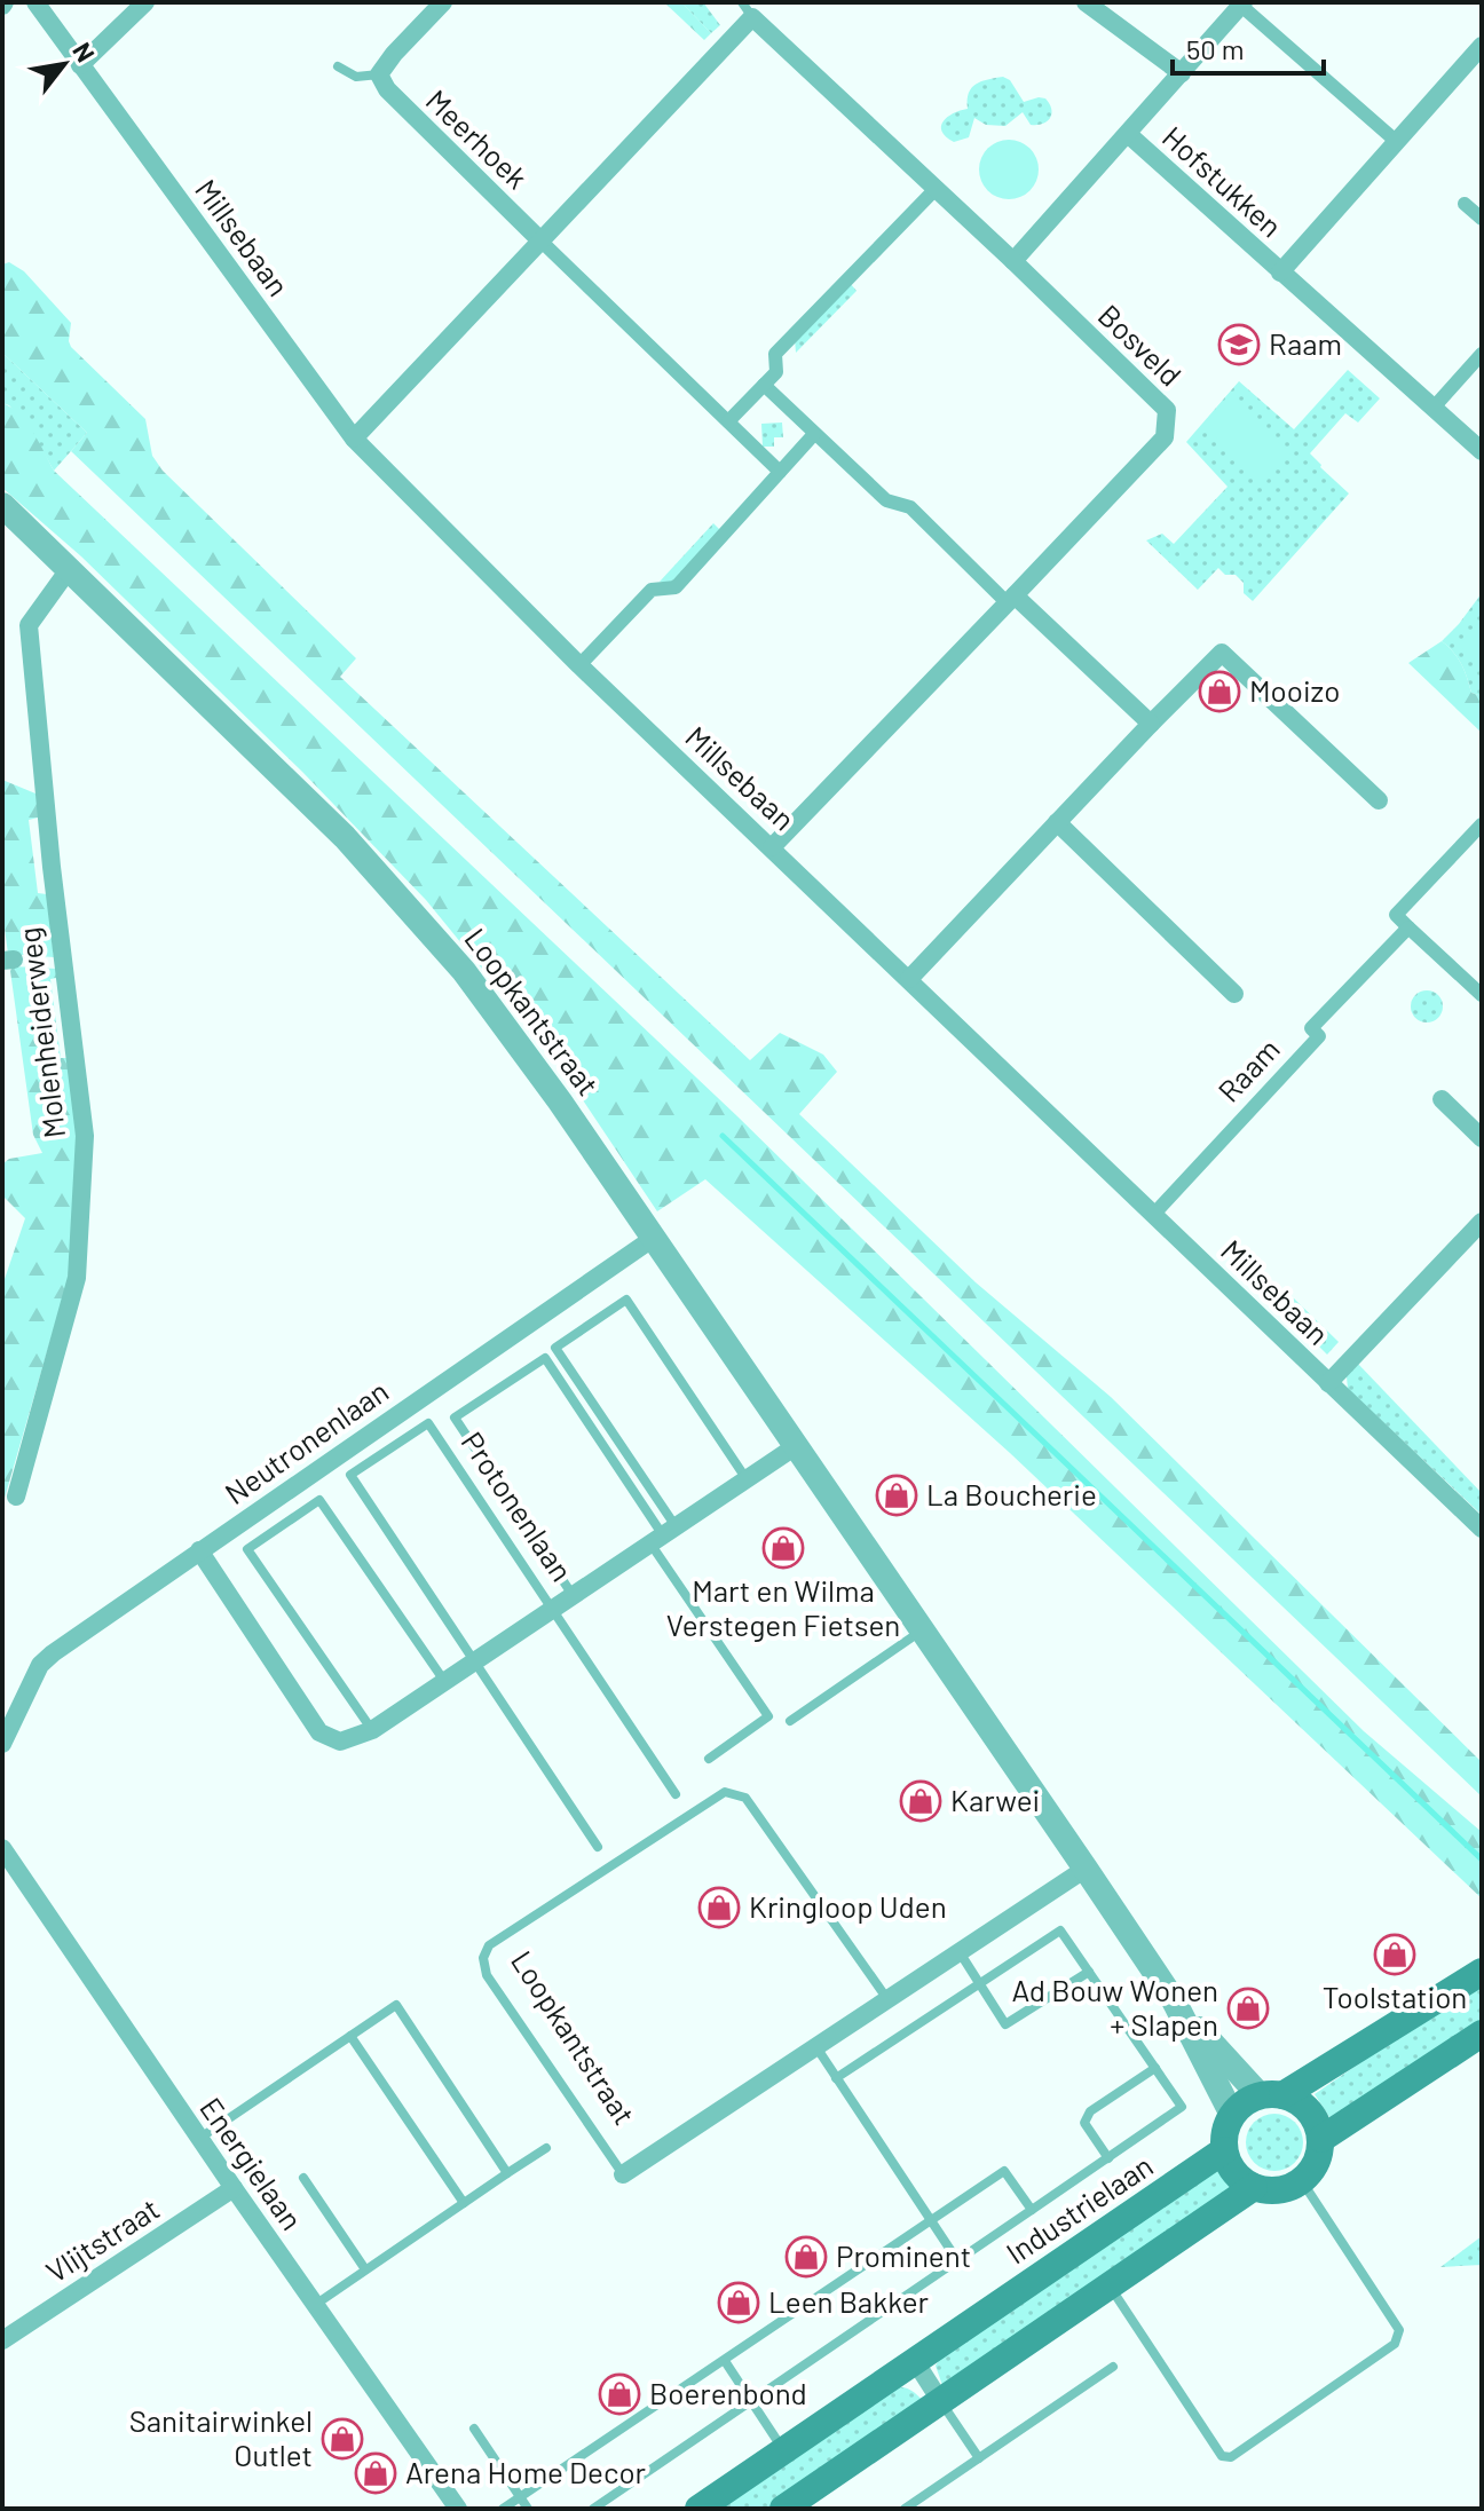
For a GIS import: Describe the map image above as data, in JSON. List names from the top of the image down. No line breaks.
{"streets":{"main road":["Industrielaan"],"street":["Meerhoek","Hofstukken","Millsebaan","Bosveld","Loopkantstraat","Molenheiderweg","Raam","Neutronenlaan","Protonenlaan","Energielaan","Vlijtstraat"]},"crossings":[["Meerhoek","Bosveld"],["Hofstukken","Bosveld"],["Millsebaan","Bosveld"],["Millsebaan","Raam"],["Loopkantstraat","Molenheiderweg"],["Loopkantstraat","Neutronenlaan"],["Loopkantstraat","Protonenlaan"],["Loopkantstraat","Industrielaan"],["Neutronenlaan","Protonenlaan"],["Energielaan","Vlijtstraat"]],"places":{"school or university":["Raam"],"shop":["Mooizo","La Boucherie","Mart en Wilma Verstegen Fietsen","Karwei","Kringloop Uden","Toolstation","Ad Bouw Wonen + Slapen","Prominent","Leen Bakker","Boerenbond","Sanitairwinkel Outlet","Arena Home Decor"]},"scale_bar":"50 m","north":"top right"}
